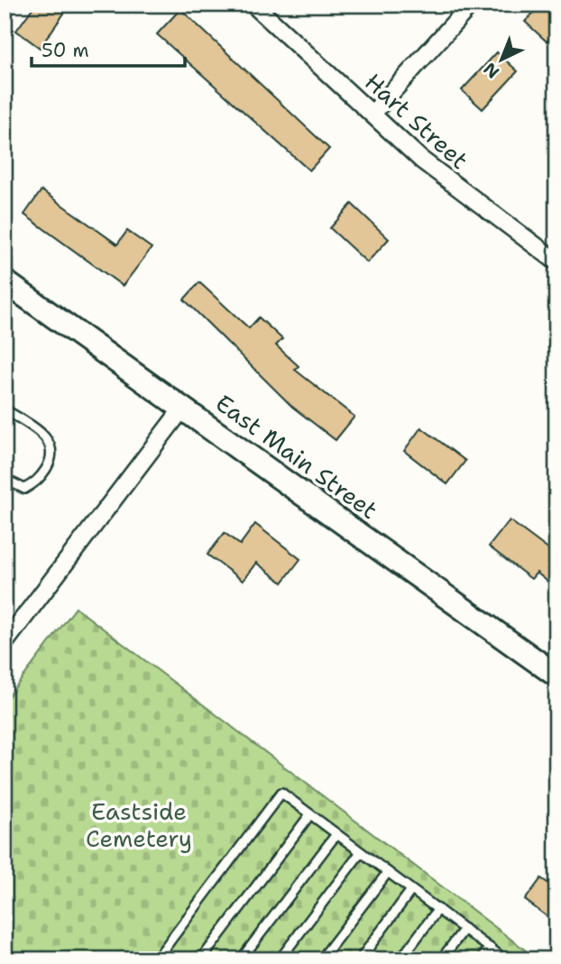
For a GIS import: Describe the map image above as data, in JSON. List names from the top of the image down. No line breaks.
{"streets":{"main road":["East Main Street"],"street":["Hart Street"]},"parks":["Eastside Cemetery"],"scale_bar":"50 m","north":"bottom left"}
